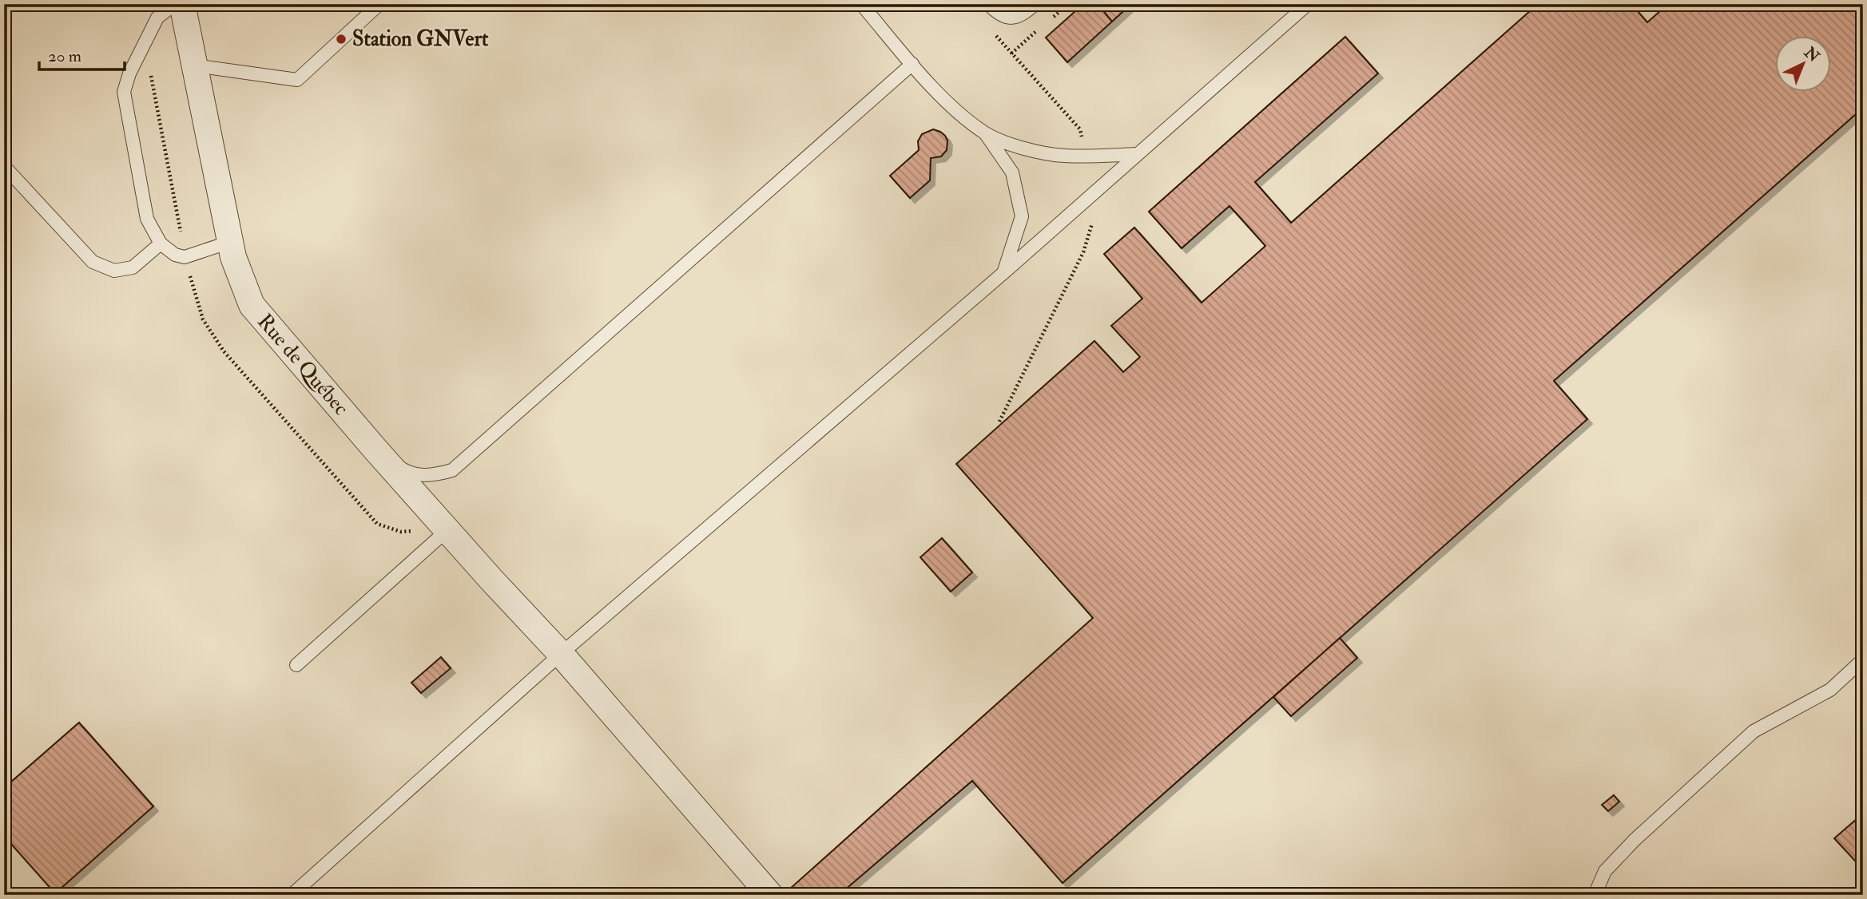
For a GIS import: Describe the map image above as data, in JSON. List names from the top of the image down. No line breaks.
{"streets":{"street":["Rue de Québec"]},"places":["Station GNVert"],"scale_bar":"20 m","north":"top right"}
